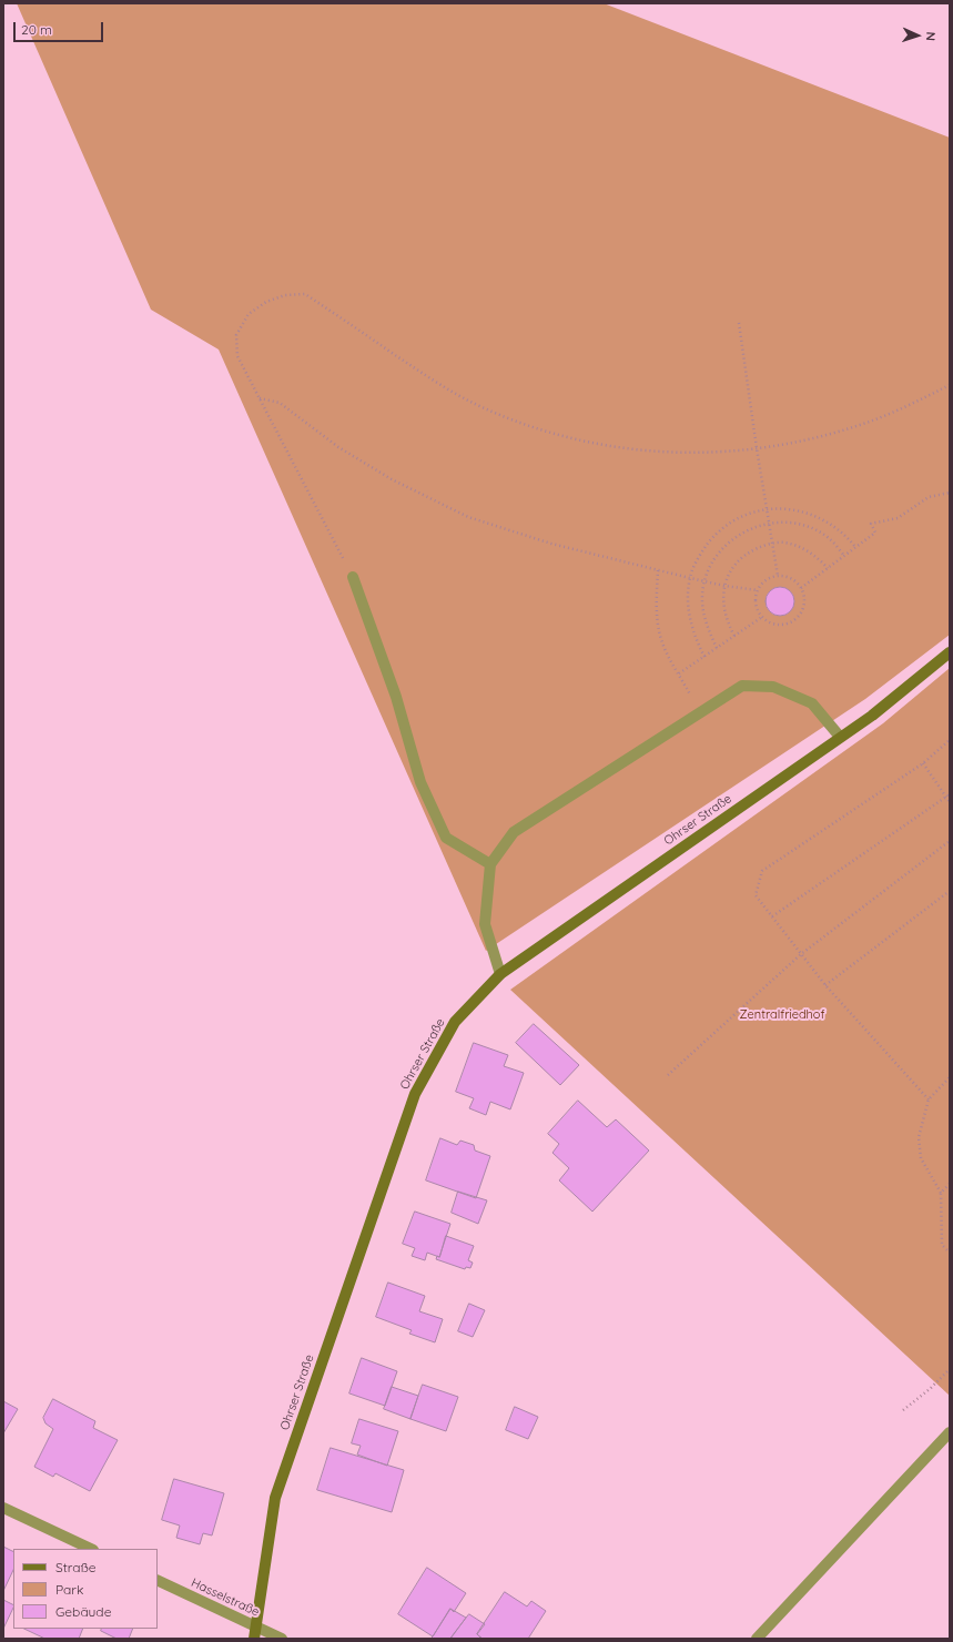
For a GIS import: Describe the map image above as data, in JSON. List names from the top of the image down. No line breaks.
{"streets":{"street":["Ohrser Straße","Hasselstraße"]},"crossings":[["Ohrser Straße","Hasselstraße"]],"parks":["Zentralfriedhof"],"legend":["Straße","Park","Gebäude"],"scale_bar":"20 m","north":"right"}
